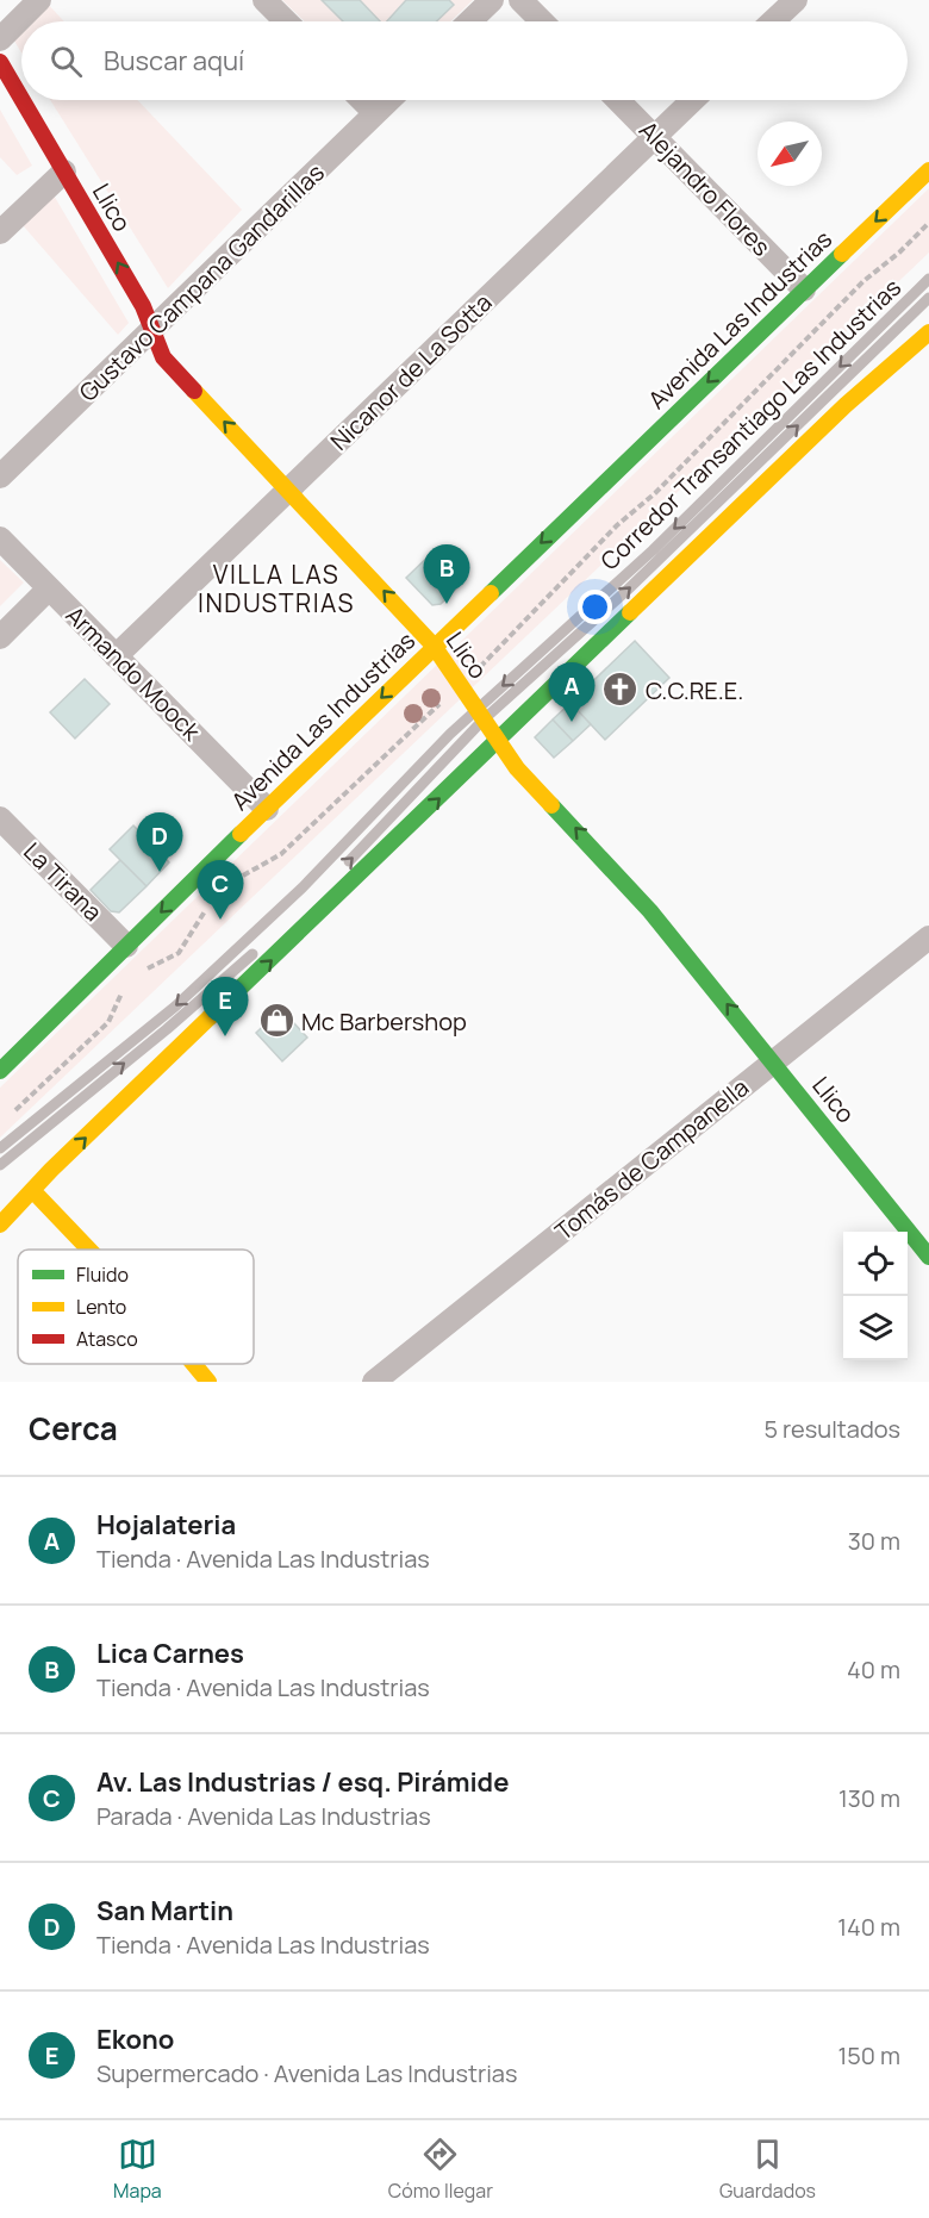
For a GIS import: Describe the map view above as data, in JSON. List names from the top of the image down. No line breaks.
{"streets":{"main road":["Llico","Avenida Las Industrias"],"street":["Alejandro Flores","Gustavo Campana Gandarillas","Nicanor de La Sotta","Armando Moock","La Tirana","Tomás de Campanella"],"lane":["Corredor Transantiago Las Industrias"]},"crossings":[["Alejandro Flores","Avenida Las Industrias"],["Alejandro Flores","Nicanor de La Sotta"],["Llico","Gustavo Campana Gandarillas"],["Llico","Avenida Las Industrias"],["Llico","Nicanor de La Sotta"],["Llico","Corredor Transantiago Las Industrias"],["Llico","Tomás de Campanella"],["Avenida Las Industrias","Armando Moock"],["Avenida Las Industrias","La Tirana"],["Nicanor de La Sotta","Armando Moock"]],"one_way":["Llico"],"districts":["VILLA LAS INDUSTRIAS"],"places":{"church":["C.C.RE.E."],"shop":["Mc Barbershop"]},"legend":["Fluido","Lento","Atasco"],"north":"bottom left","page":{"search":"Buscar aquí","pins":["B","A","D","C","E"],"heading":["Cerca","5 resultados"],"list":[{"mark":"A","name":"Hojalateria","note":"Tienda · Avenida Las Industrias","value":"30 m"},{"mark":"B","name":"Lica Carnes","note":"Tienda · Avenida Las Industrias","value":"40 m"},{"mark":"C","name":"Av. Las Industrias / esq. Pirámide","note":"Parada · Avenida Las Industrias","value":"130 m"},{"mark":"D","name":"San Martin","note":"Tienda · Avenida Las Industrias","value":"140 m"},{"mark":"E","name":"Ekono","note":"Supermercado · Avenida Las Industrias","value":"150 m"}],"nav":["Mapa","Cómo llegar","Guardados"]}}
